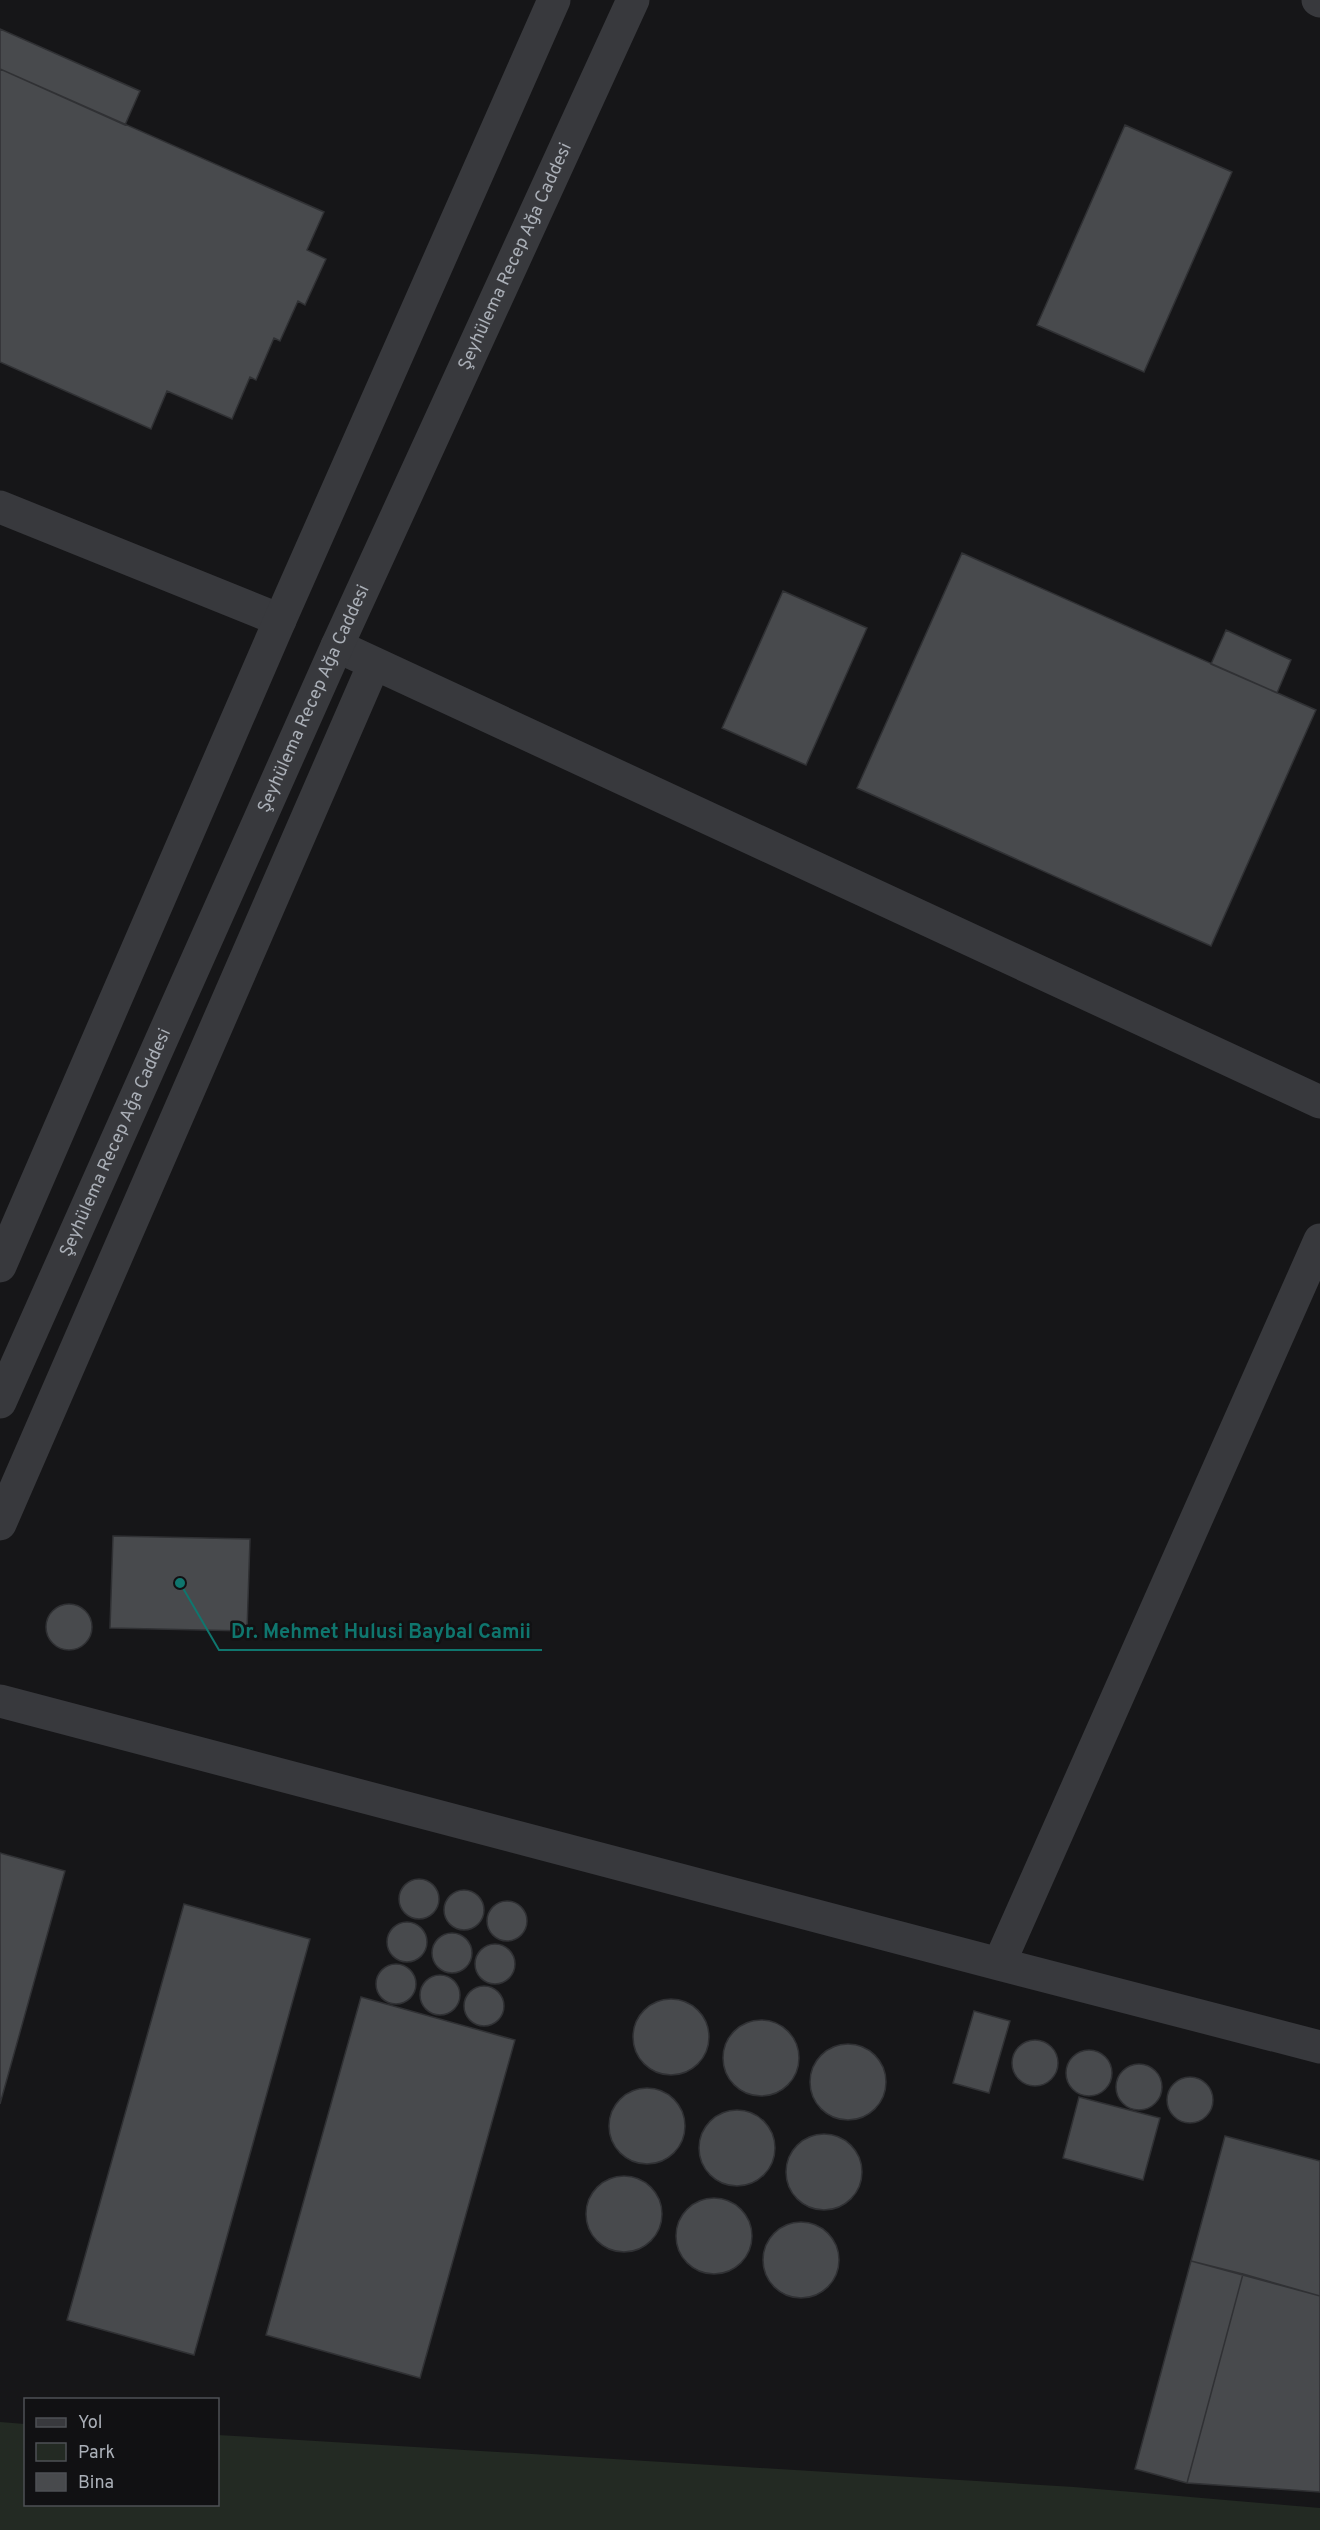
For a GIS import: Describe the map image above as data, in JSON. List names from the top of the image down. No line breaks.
{"streets":{"street":["Şeyhülema Recep Ağa Caddesi"]},"places":["Dr. Mehmet Hulusi Baybal Camii"],"legend":["Yol","Park","Bina"]}
